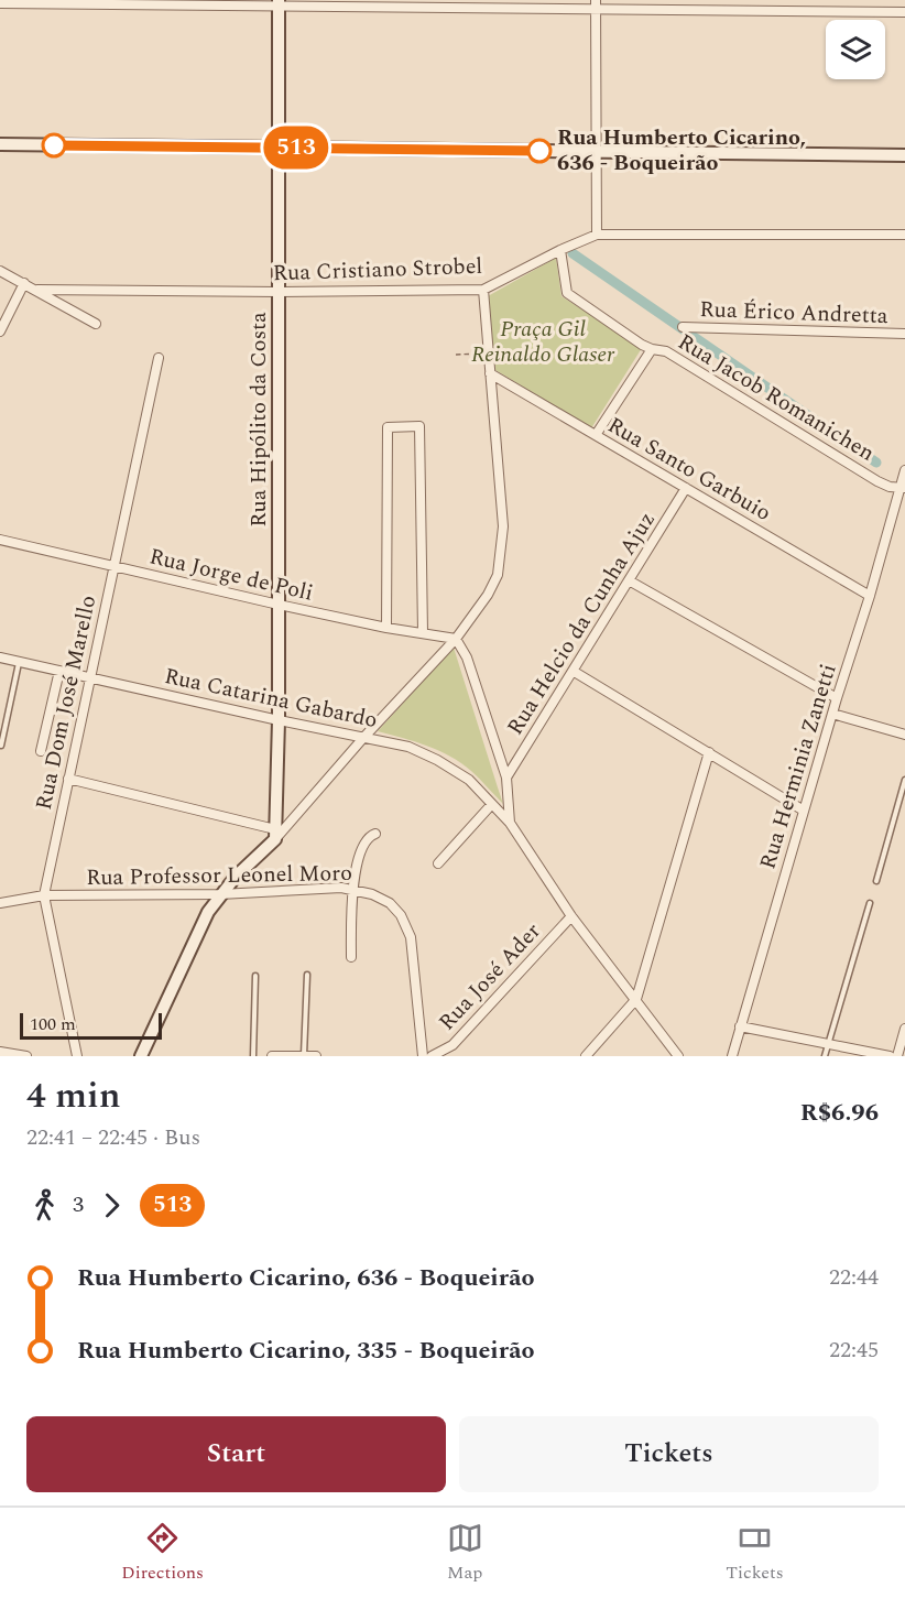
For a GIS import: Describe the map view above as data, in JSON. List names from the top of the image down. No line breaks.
{"streets":{"street":["Rua Cristiano Strobel","Rua Érico Andretta","Rua Jacob Romanichen","Rua Hipólito da Costa","Rua Santo Garbuio","Rua Jorge de Poli","Rua Helcio da Cunha Ajuz","Rua Catarina Gabardo","Rua Dom José Marello","Rua Herminia Zanetti","Rua Professor Leonel Moro","Rua José Ader"]},"crossings":[["Rua Cristiano Strobel","Rua Jacob Romanichen"],["Rua Cristiano Strobel","Rua Hipólito da Costa"],["Rua Jacob Romanichen","Rua Herminia Zanetti"],["Rua Hipólito da Costa","Rua Jorge de Poli"],["Rua Hipólito da Costa","Rua Catarina Gabardo"],["Rua Santo Garbuio","Rua Helcio da Cunha Ajuz"],["Rua Santo Garbuio","Rua Herminia Zanetti"],["Rua Jorge de Poli","Rua Dom José Marello"],["Rua Catarina Gabardo","Rua Dom José Marello"],["Rua Catarina Gabardo","Rua José Ader"],["Rua Dom José Marello","Rua Professor Leonel Moro"]],"parks":["Praça Gil Reinaldo Glaser"],"places":["Rua Humberto Cicarino, 636 - Boqueirão"],"lines":["bus line 513"],"scale_bar":"100 m","page":{"on_map":"513","scale":"100 m","heading":["4 min","22:41 – 22:45 · Bus","R$6.96"],"legs":["3","513"],"list":[{"name":"Rua Humberto Cicarino, 636 - Boqueirão","value":"22:44"},{"name":"Rua Humberto Cicarino, 335 - Boqueirão","value":"22:45"}],"buttons":["Start","Tickets"],"tabs":["Directions","Map","Tickets"]}}
